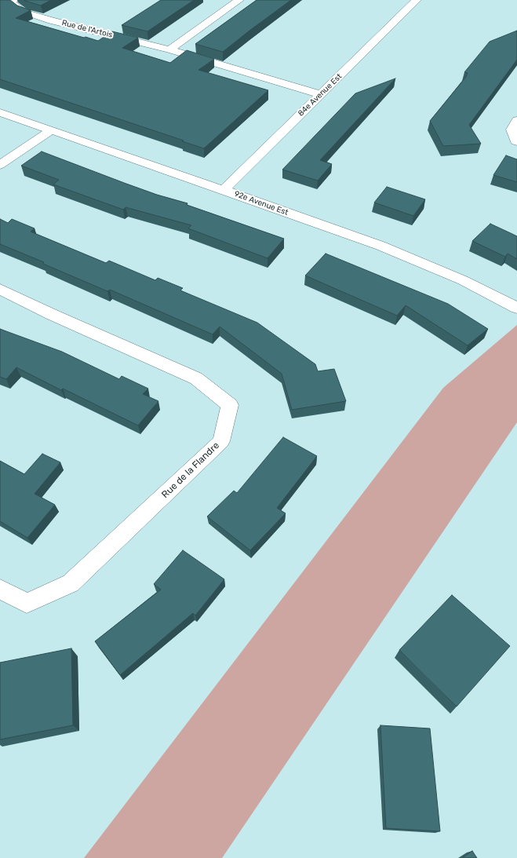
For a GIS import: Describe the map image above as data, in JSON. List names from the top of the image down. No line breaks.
{"streets":{"street":["Rue de l'Artois","84e Avenue Est","92e Avenue Est","Rue de la Flandre"]},"crossings":[["Rue de l'Artois","84e Avenue Est"],["84e Avenue Est","92e Avenue Est"]]}
